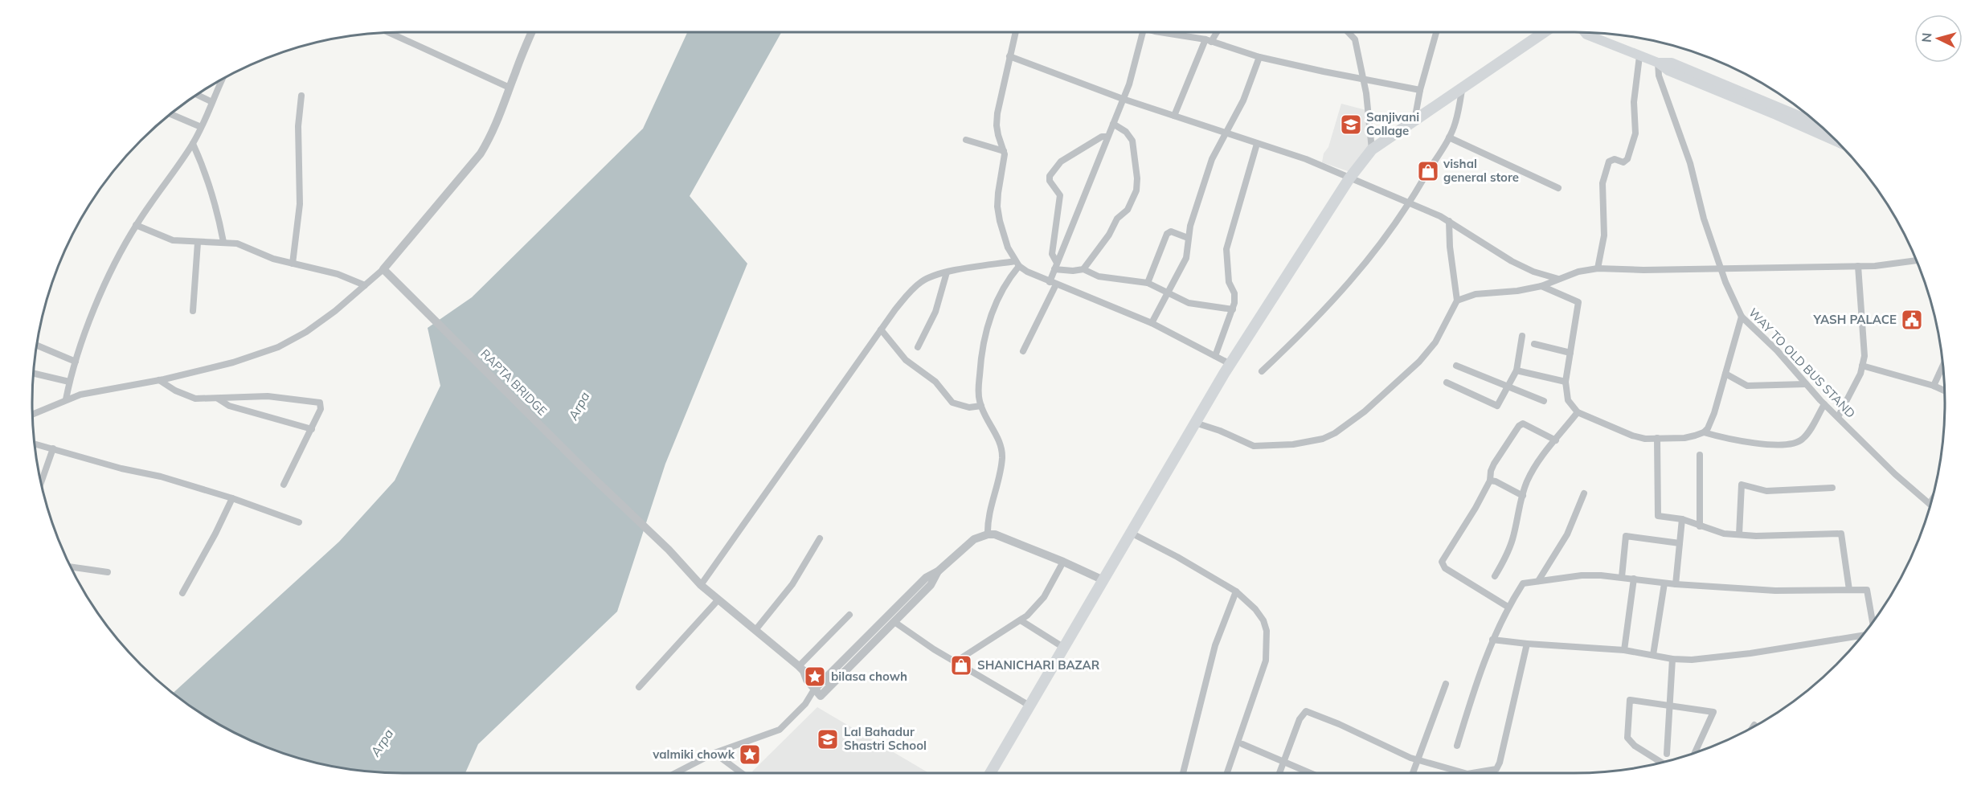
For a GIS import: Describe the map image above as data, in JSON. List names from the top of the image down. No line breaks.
{"streets":{"street":["WAY TO OLD BUS STAND","RAPTA BRIDGE"]},"water":["Arpa"],"places":{"school or university":["Sanjivani Collage","Lal Bahadur Shastri School"],"shop":["vishal general store","SHANICHARI BAZAR"],"public building":["YASH PALACE"],"place":["bilasa chowh","valmiki chowk"]},"north":"left"}
